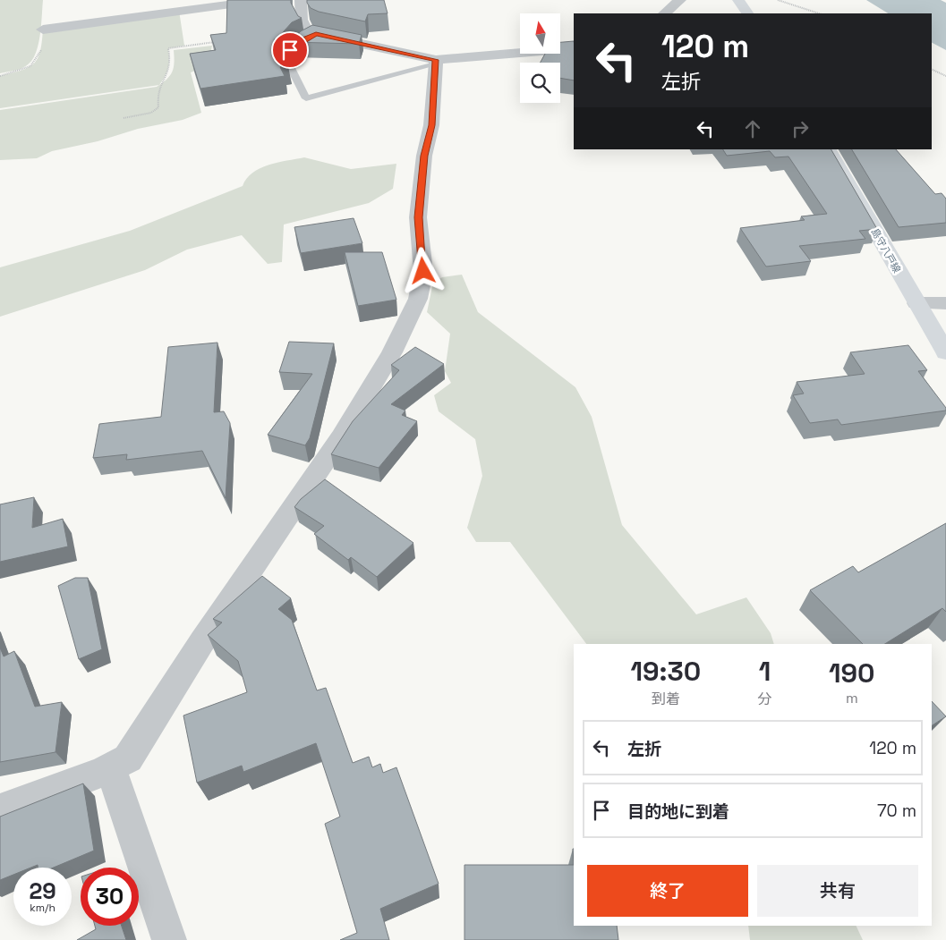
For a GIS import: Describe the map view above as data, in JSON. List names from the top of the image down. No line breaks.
{"streets":{"main road":["島守八戸線"]},"north":"top","page":{"turn":["120 m","左折"],"eta":["19:30","到着","1","分","190","m"],"list":[{"name":"左折","value":"120 m"},{"name":"目的地に到着","value":"70 m"}],"buttons":["終了","共有"],"speed":"29 km/h","limit":"30"}}
